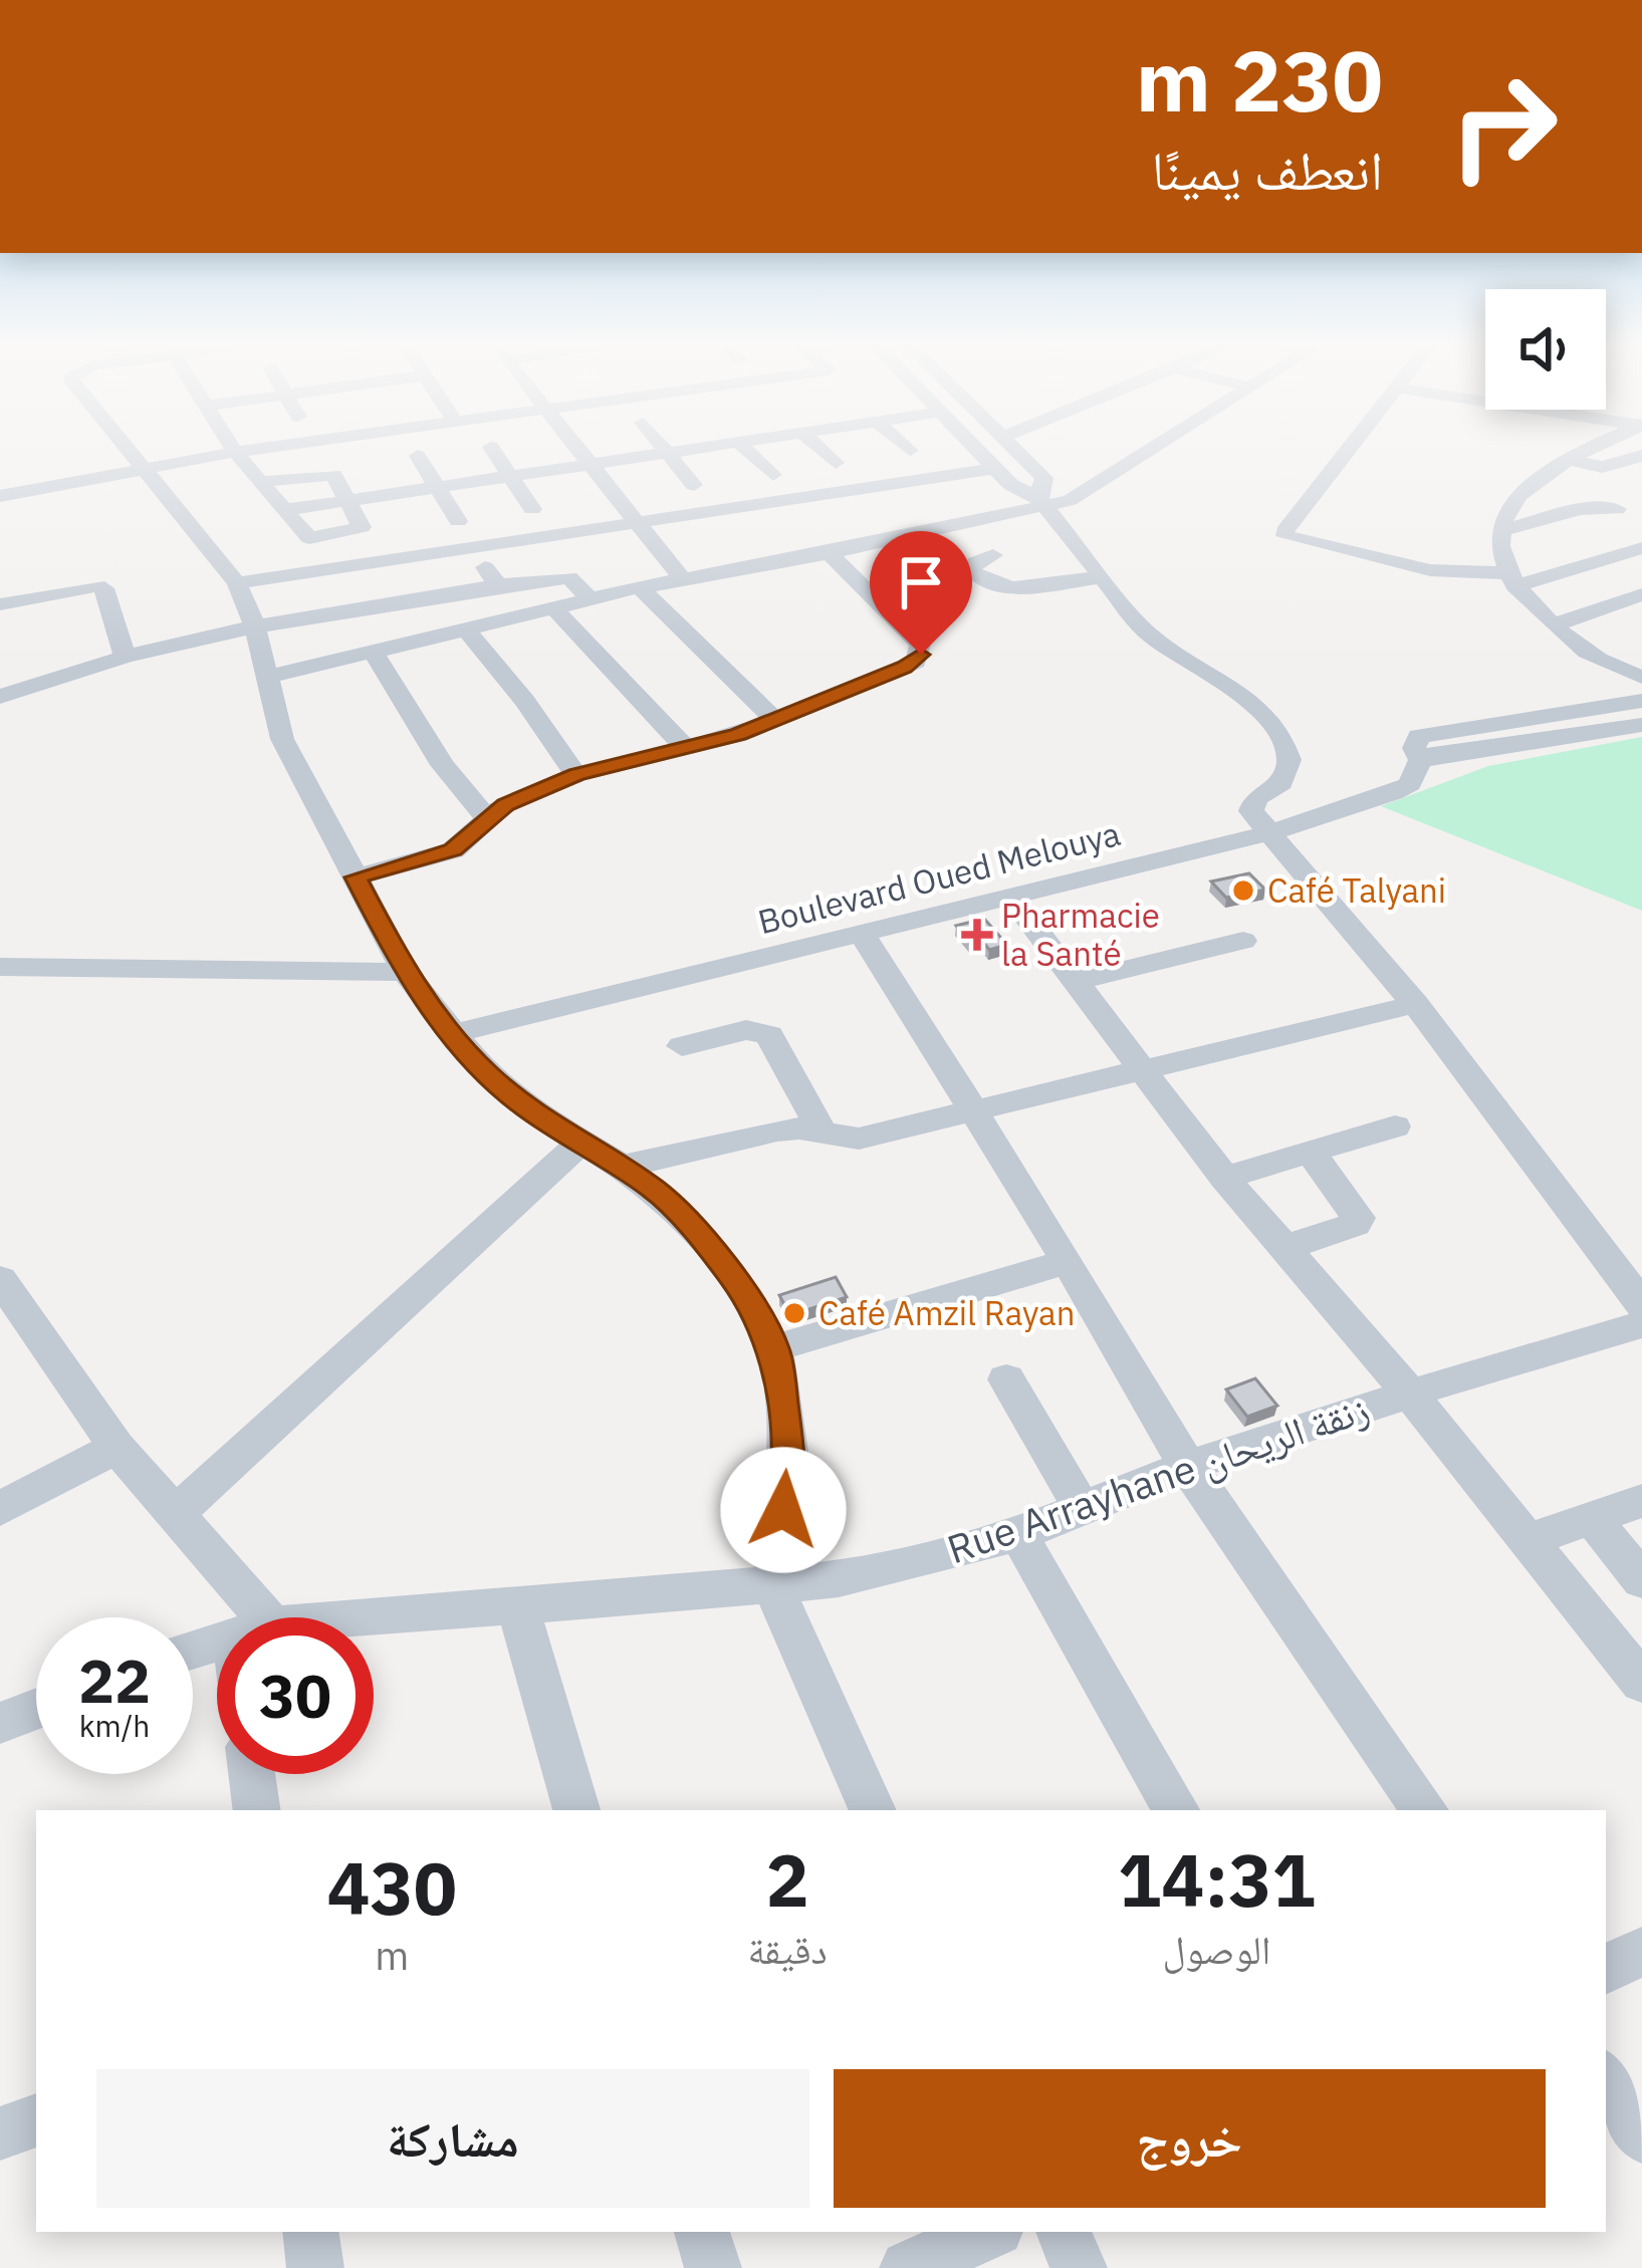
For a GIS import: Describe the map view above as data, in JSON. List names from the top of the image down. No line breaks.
{"streets":{"street":["Boulevard Oued Melouya","Rue Arrayhane زنقة الريحان"]},"places":{"other":["Café Talyani","Café Amzil Rayan"],"health":["Pharmacie la Santé"]},"page":{"turn":["230 m","انعطف يمينًا"],"speed":"22 km/h","limit":"30","eta":["14:31","الوصول","2","دقيقة","430","m"],"buttons":["خروج","مشاركة"]}}
